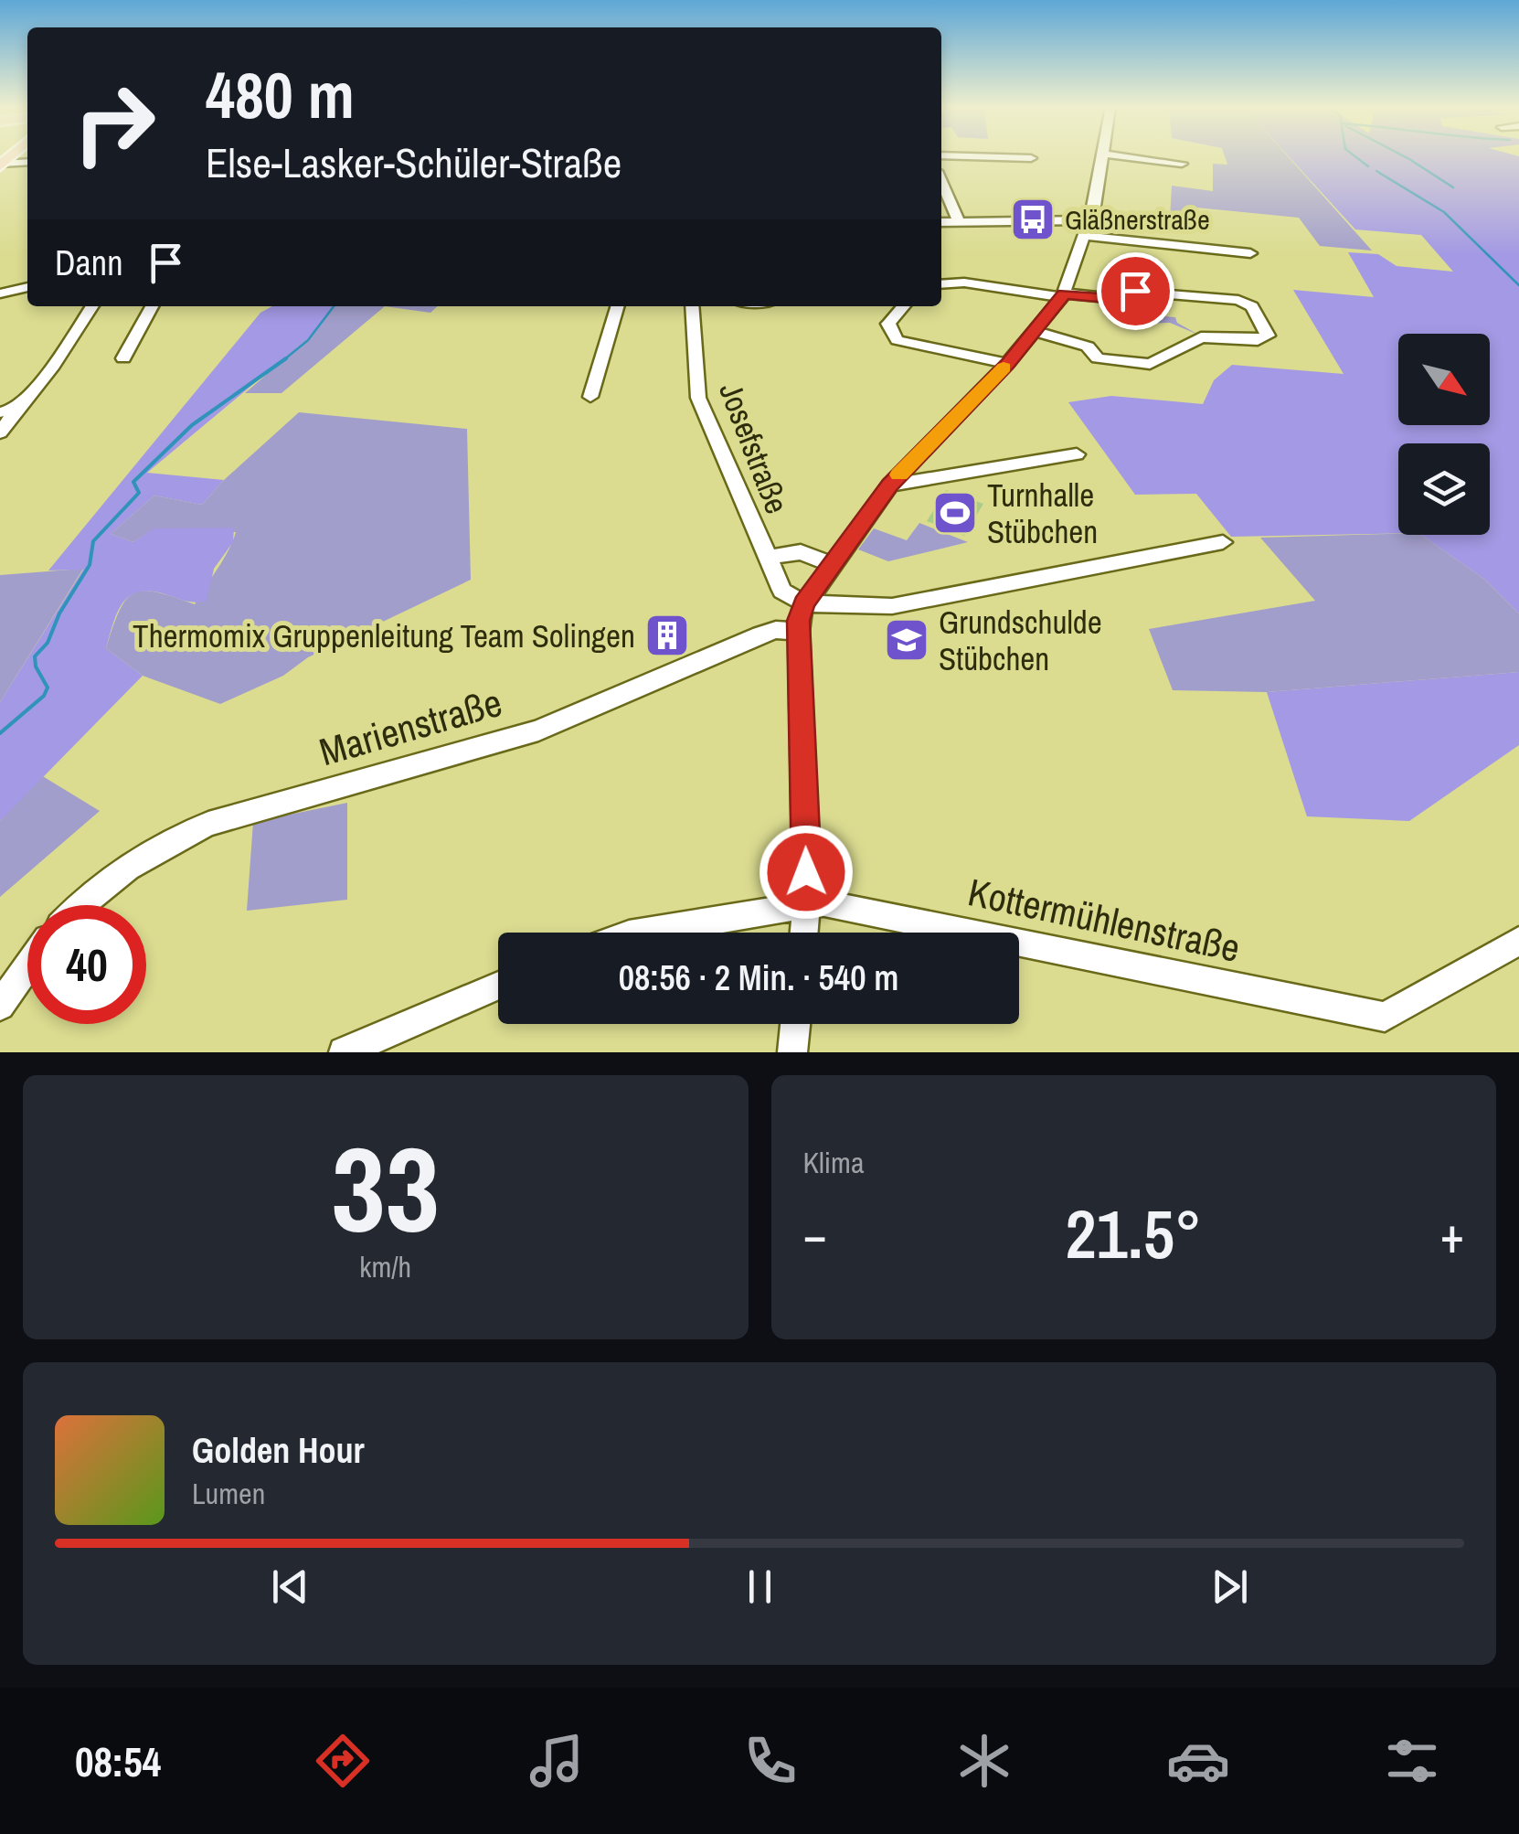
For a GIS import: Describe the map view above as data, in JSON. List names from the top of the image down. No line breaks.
{"streets":{"street":["Josefstraße","Marienstraße","Kottermühlenstraße"]},"places":{"bus stop":["Gläßnerstraße"],"sports":["Turnhalle Stübchen"],"building":["Thermomix Gruppenleitung Team Solingen"],"school or university":["Grundschulde Stübchen"]},"north":"bottom right","page":{"turn":["480 m","Else-Lasker-Schüler-Straße"],"then":"Dann","limit":"40","trip":"08:56 · 2 Min. · 540 m","tile":[["33","km/h"],"Klima"],"heat":["−","21.5°","+"],"song":["Golden Hour","Lumen"],"tabs":"08:54"}}
